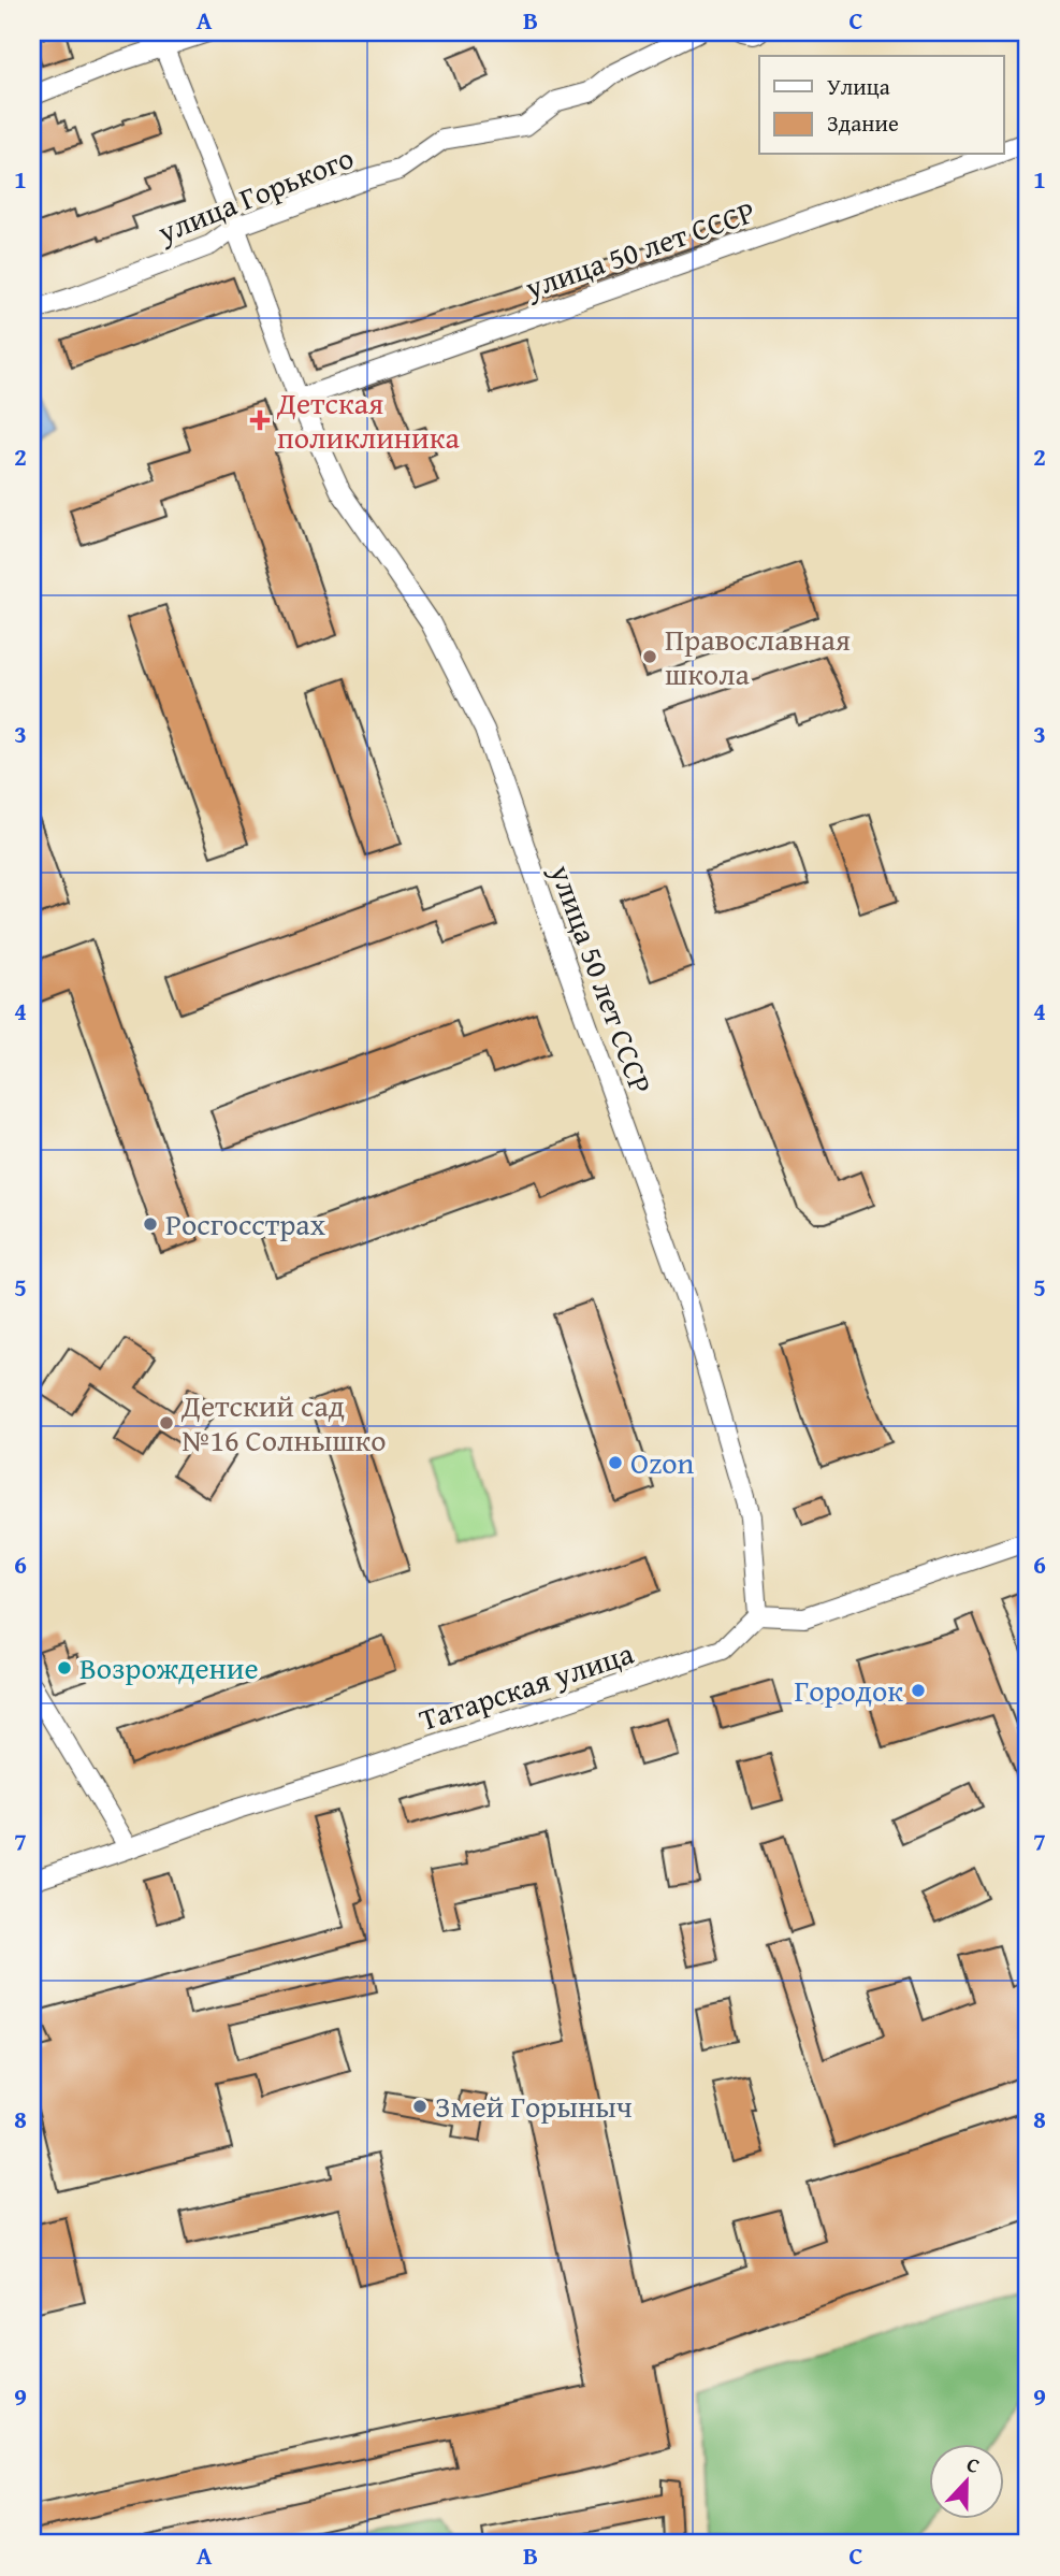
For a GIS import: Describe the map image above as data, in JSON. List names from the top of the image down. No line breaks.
{"streets":{"street":["улица Горького","улица 50 лет СССР","Татарская улица"]},"crossings":[["улица Горького","улица 50 лет СССР"],["улица 50 лет СССР","Татарская улица"]],"places":{"health":["Детская поликлиника"],"other":["Православная школа","Росгосстрах","Детский сад №16 Солнышко","Ozon","Возрождение","Городок","Змей Горыныч"]},"legend":["Улица","Здание"],"north":"top","grid":{"columns":["A","B","C"],"rows":["1","2","3","4","5","6","7","8","9"]}}
